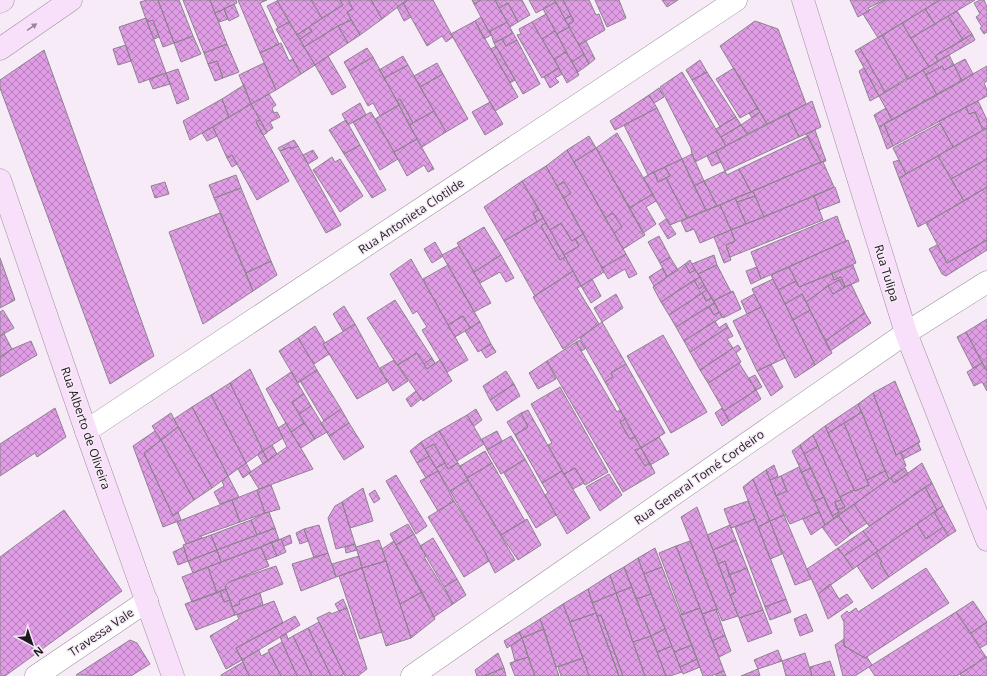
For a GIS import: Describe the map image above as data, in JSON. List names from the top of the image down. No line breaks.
{"streets":{"street":["Rua Antonieta Clotilde","Rua Tulipa","Rua Alberto de Oliveira","Rua General Tomé Cordeiro","Travessa Vale"]},"crossings":[["Rua Antonieta Clotilde","Rua Alberto de Oliveira"],["Rua Tulipa","Rua General Tomé Cordeiro"],["Rua Alberto de Oliveira","Travessa Vale"]],"north":"bottom right"}
